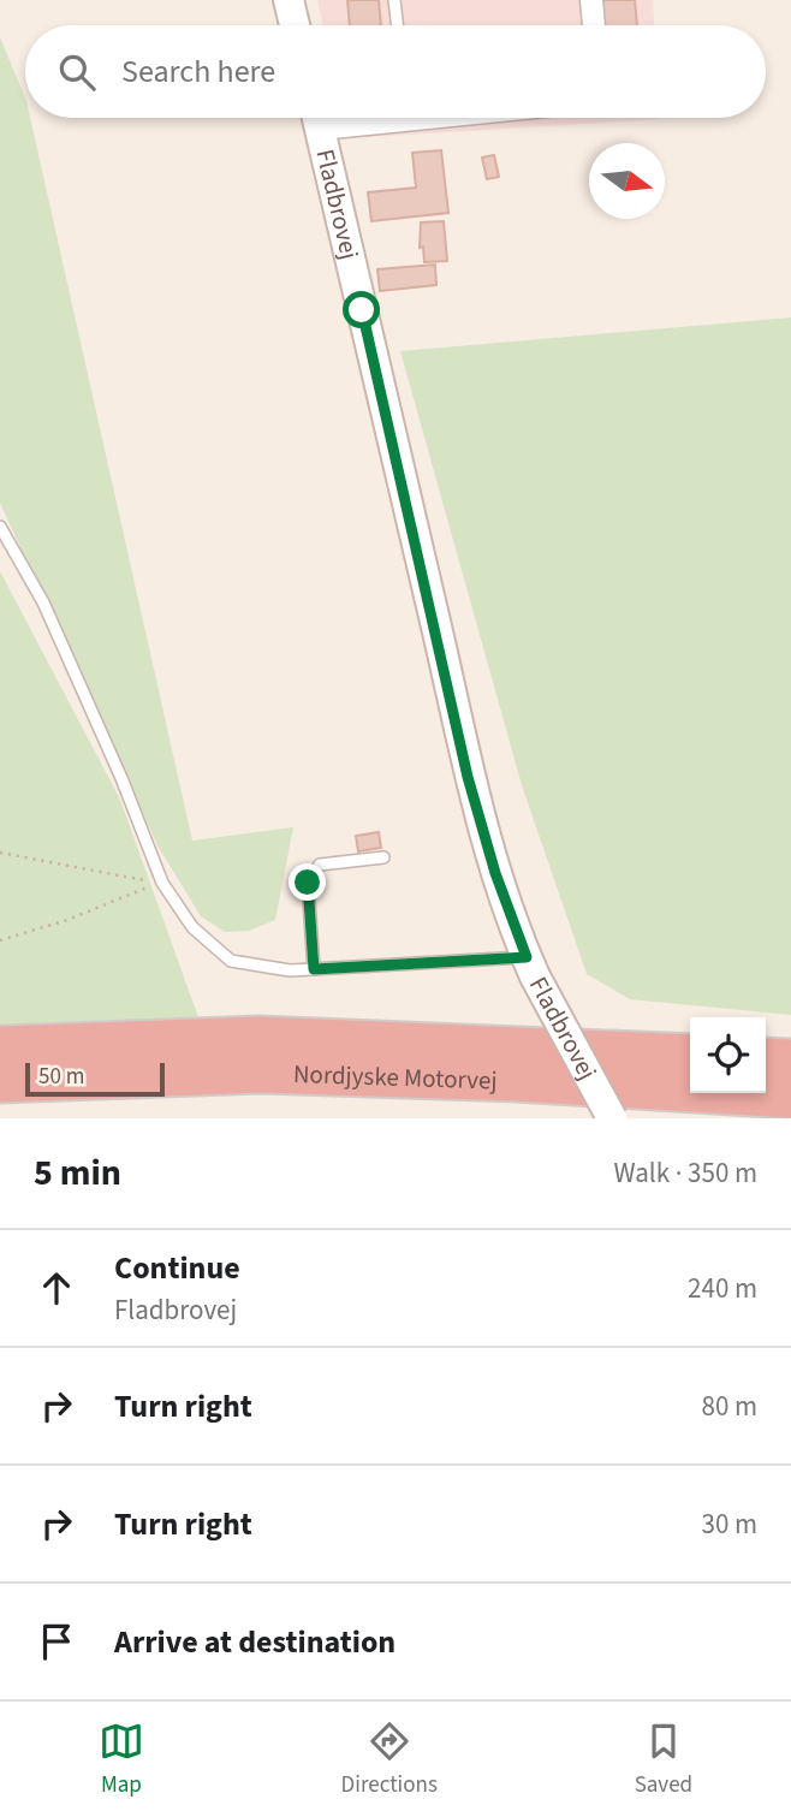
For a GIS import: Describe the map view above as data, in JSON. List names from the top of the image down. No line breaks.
{"streets":{"highway":["Nordjyske Motorvej"],"main road":["Fladbrovej"]},"scale_bar":"50 m","north":"right","page":{"search":"Search here","scale":"50 m","heading":["5 min","Walk · 350 m"],"list":[["Continue","Fladbrovej","240 m"],["Turn right","80 m"],["Turn right","30 m"],"Arrive at destination"],"nav":["Map","Directions","Saved"]}}
